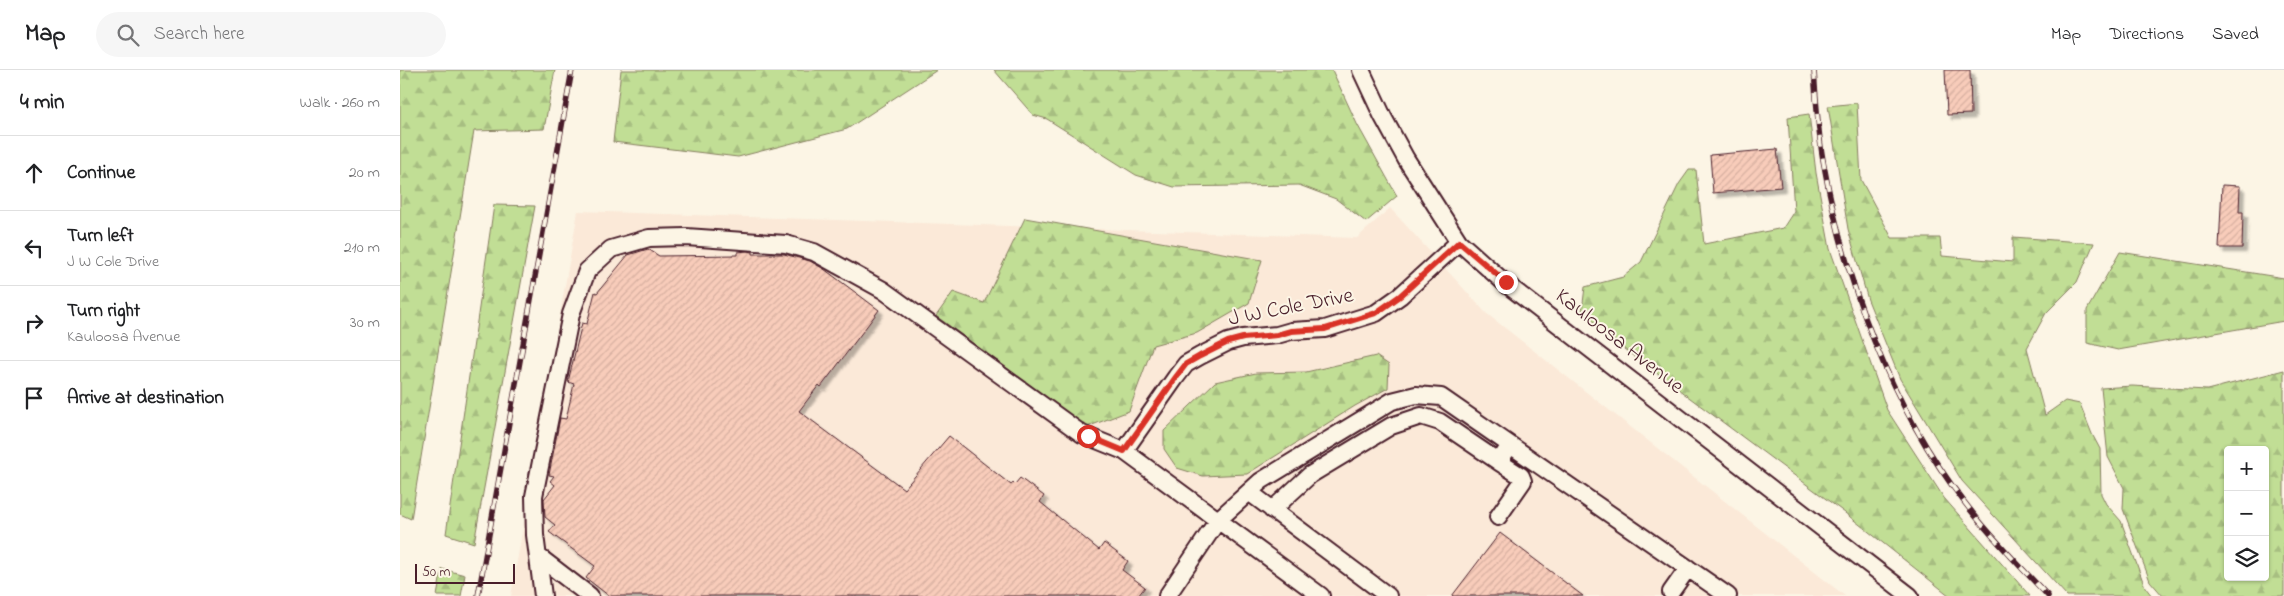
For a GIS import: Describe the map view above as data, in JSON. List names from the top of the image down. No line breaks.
{"streets":{"street":["J W Cole Drive","Kauloosa Avenue"]},"crossings":[["J W Cole Drive","Kauloosa Avenue"]],"scale_bar":"50 m","page":{"header":"Map","search":"Search here","nav":["Map","Directions","Saved"],"heading":["4 min","Walk · 260 m"],"list":[["Continue","20 m"],["Turn left","J W Cole Drive","210 m"],["Turn right","Kauloosa Avenue","30 m"],"Arrive at destination"],"map_buttons":["+","−"],"scale":"50 m"}}
